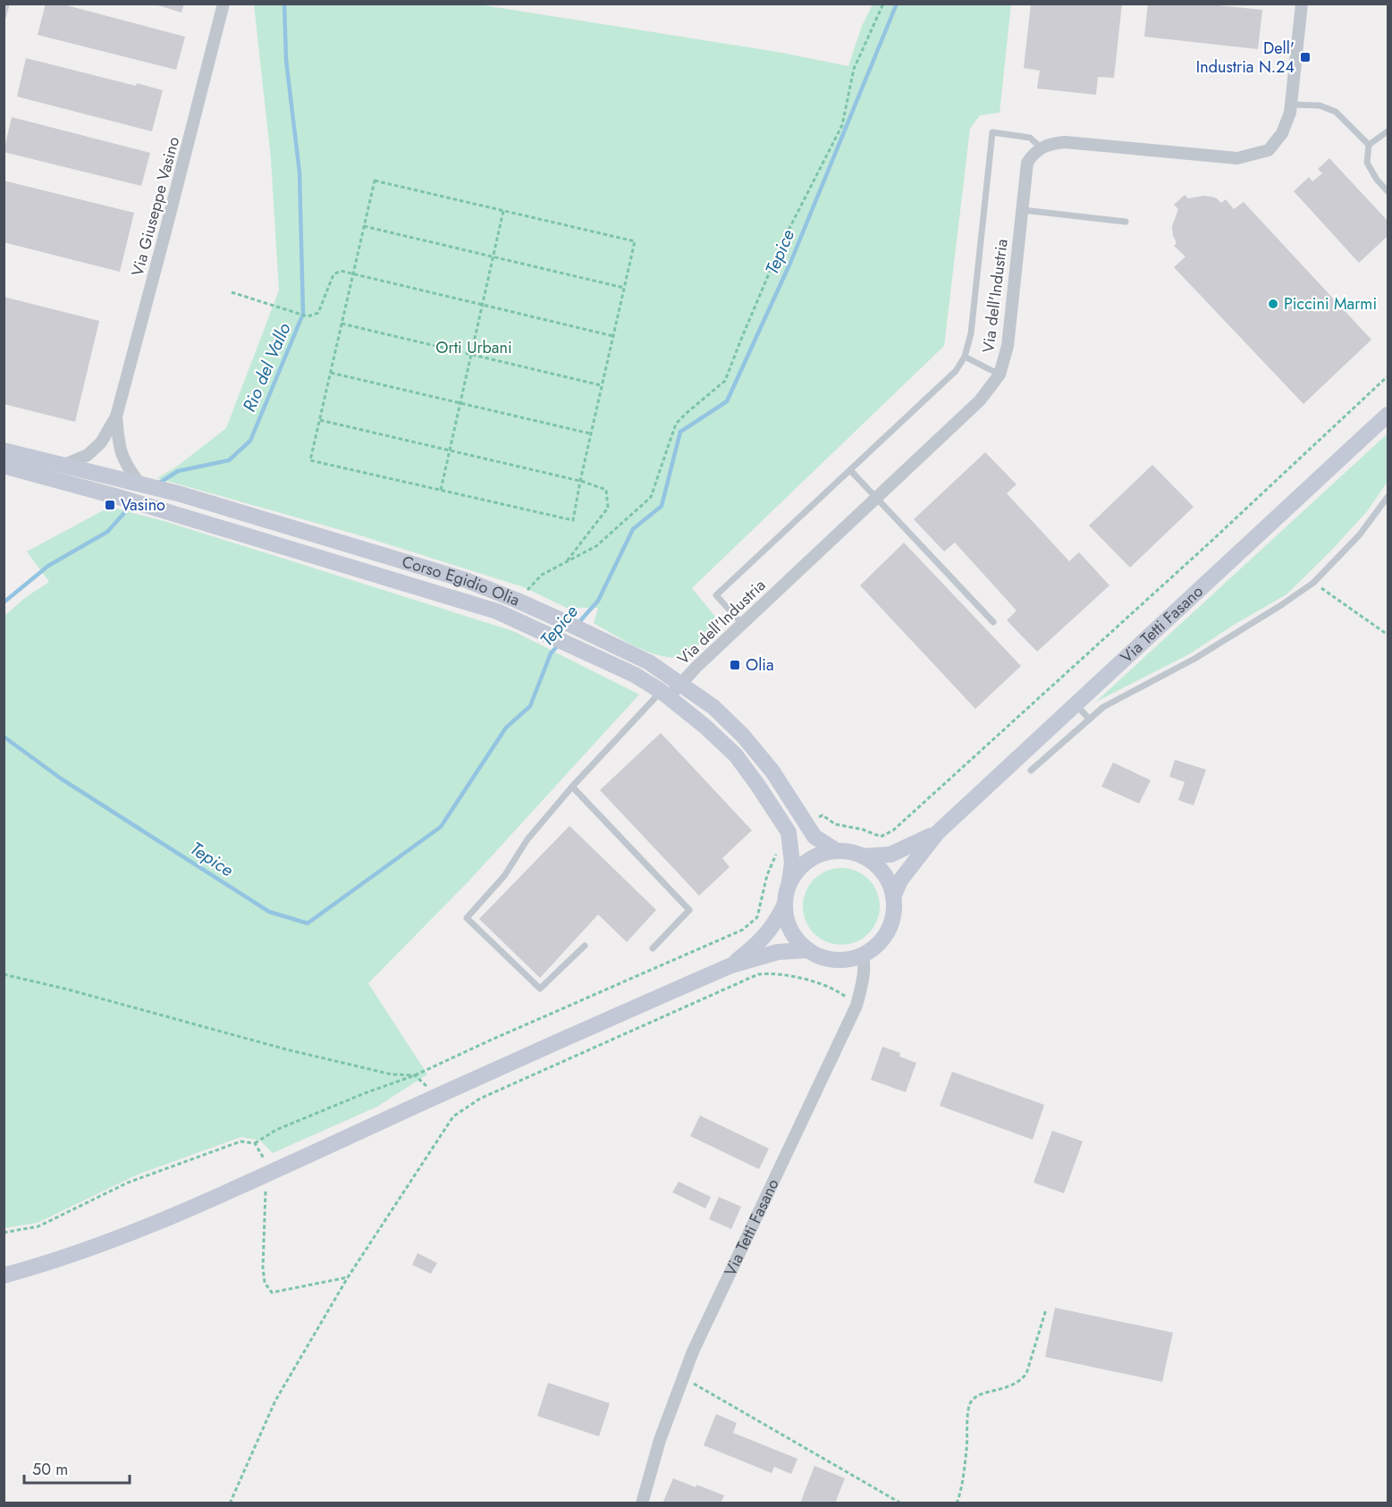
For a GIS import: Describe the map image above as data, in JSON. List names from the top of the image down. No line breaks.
{"streets":{"main road":["Corso Egidio Olia","Via Tetti Fasano"],"street":["Via Giuseppe Vasino","Via dell'Industria"]},"crossings":[["Via Giuseppe Vasino","Corso Egidio Olia"],["Via dell'Industria","Corso Egidio Olia"],["Corso Egidio Olia","Via Tetti Fasano"]],"water":["Tepice","Rio del Vallo"],"parks":["Orti Urbani"],"places":{"transit":["Dell' Industria N.24","Vasino","Olia"],"other":["Piccini Marmi"]},"scale_bar":"50 m"}
